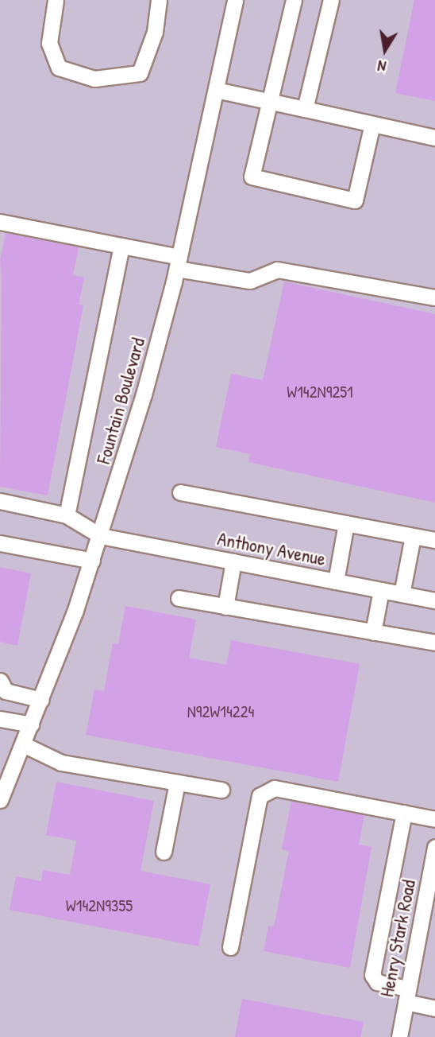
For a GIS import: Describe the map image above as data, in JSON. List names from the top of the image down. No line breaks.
{"streets":{"street":["Fountain Boulevard","Anthony Avenue","Henry Stark Road"]},"crossings":[["Fountain Boulevard","Anthony Avenue"]],"house_numbers":["W142N9251","N92W14224","W142N9355"],"north":"bottom"}
